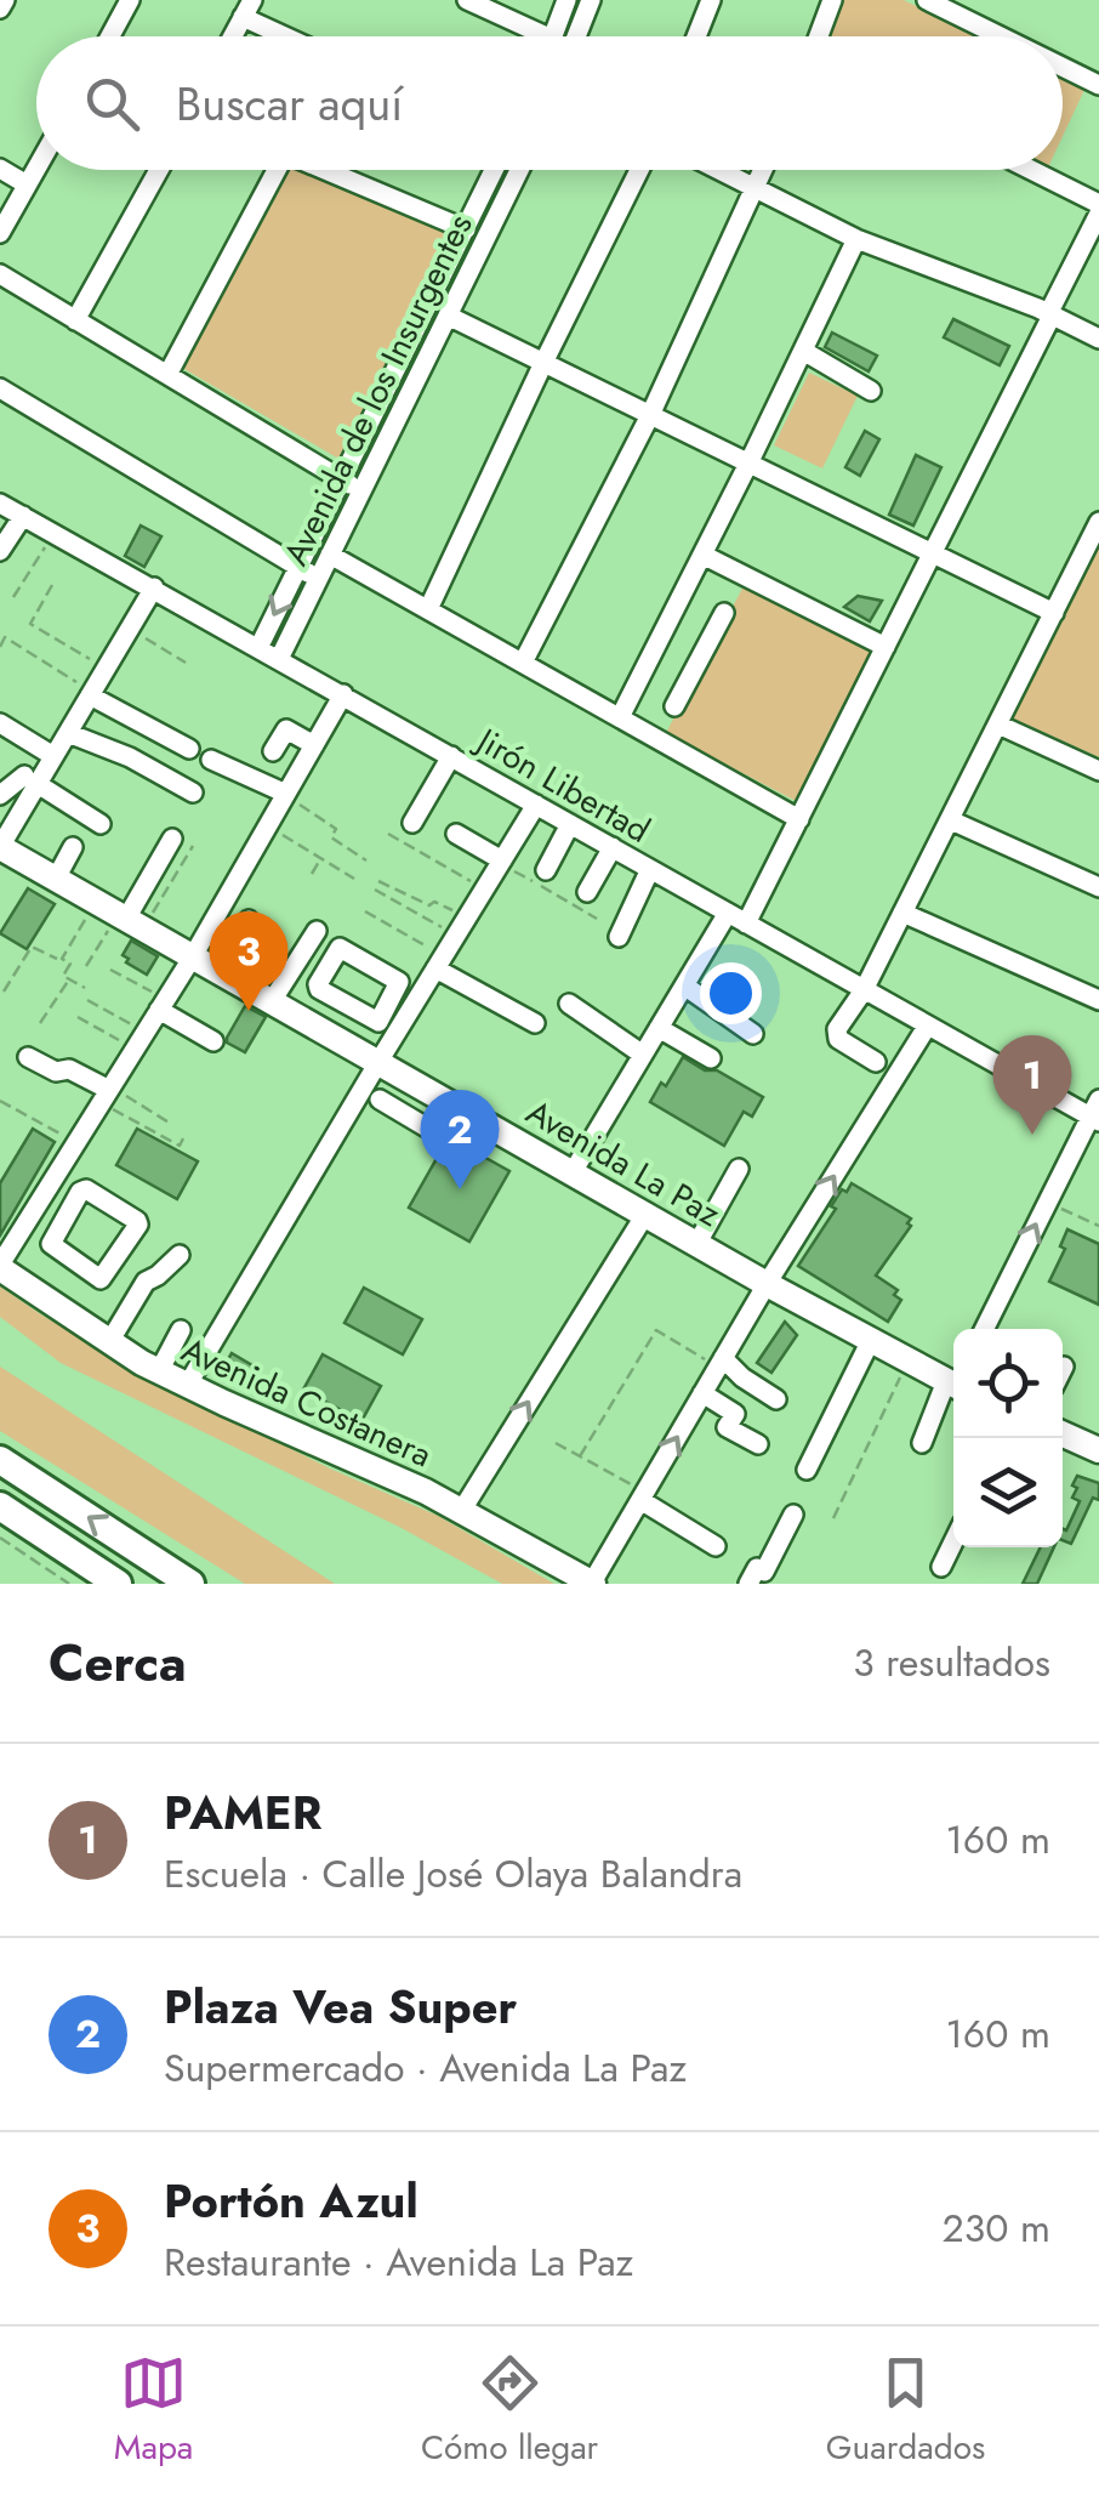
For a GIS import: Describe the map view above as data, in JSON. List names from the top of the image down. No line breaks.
{"streets":{"main road":["Avenida La Paz","Avenida Costanera"],"street":["Avenida de los Insurgentes","Jirón Libertad"]},"crossings":[["Avenida de los Insurgentes","Jirón Libertad"]],"page":{"search":"Buscar aquí","pins":["3","1","2"],"heading":["Cerca","3 resultados"],"list":[{"mark":"1","name":"PAMER","note":"Escuela · Calle José Olaya Balandra","value":"160 m"},{"mark":"2","name":"Plaza Vea Super","note":"Supermercado · Avenida La Paz","value":"160 m"},{"mark":"3","name":"Portón Azul","note":"Restaurante · Avenida La Paz","value":"230 m"}],"nav":["Mapa","Cómo llegar","Guardados"]}}
